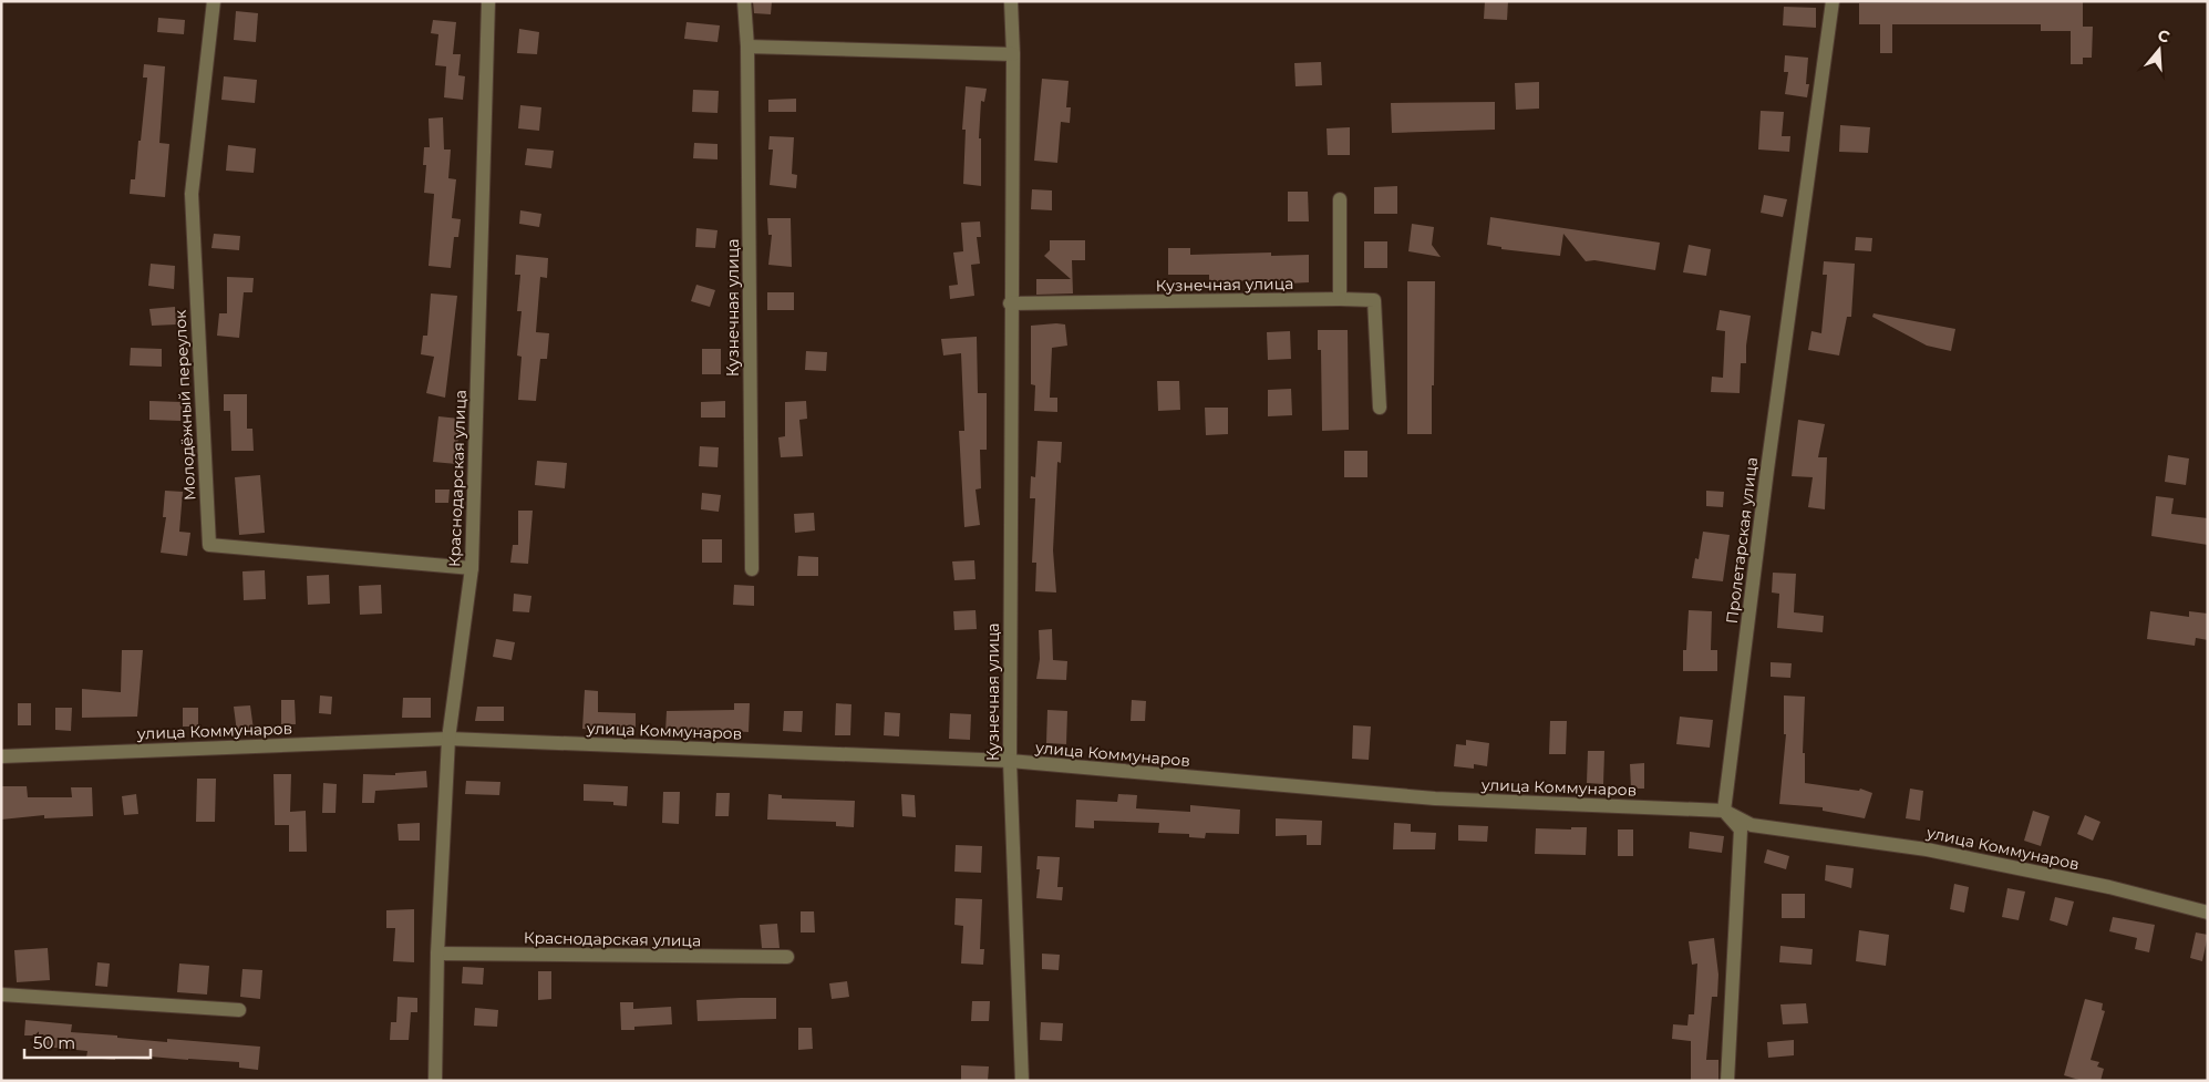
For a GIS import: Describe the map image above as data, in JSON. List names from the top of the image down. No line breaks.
{"streets":{"street":["Кузнечная улица","Молодёжный переулок","Краснодарская улица","Пролетарская улица","улица Коммунаров"]},"crossings":[["Кузнечная улица","улица Коммунаров"],["Молодёжный переулок","Краснодарская улица"],["Краснодарская улица","улица Коммунаров"],["Пролетарская улица","улица Коммунаров"]],"scale_bar":"50 m","north":"top"}
